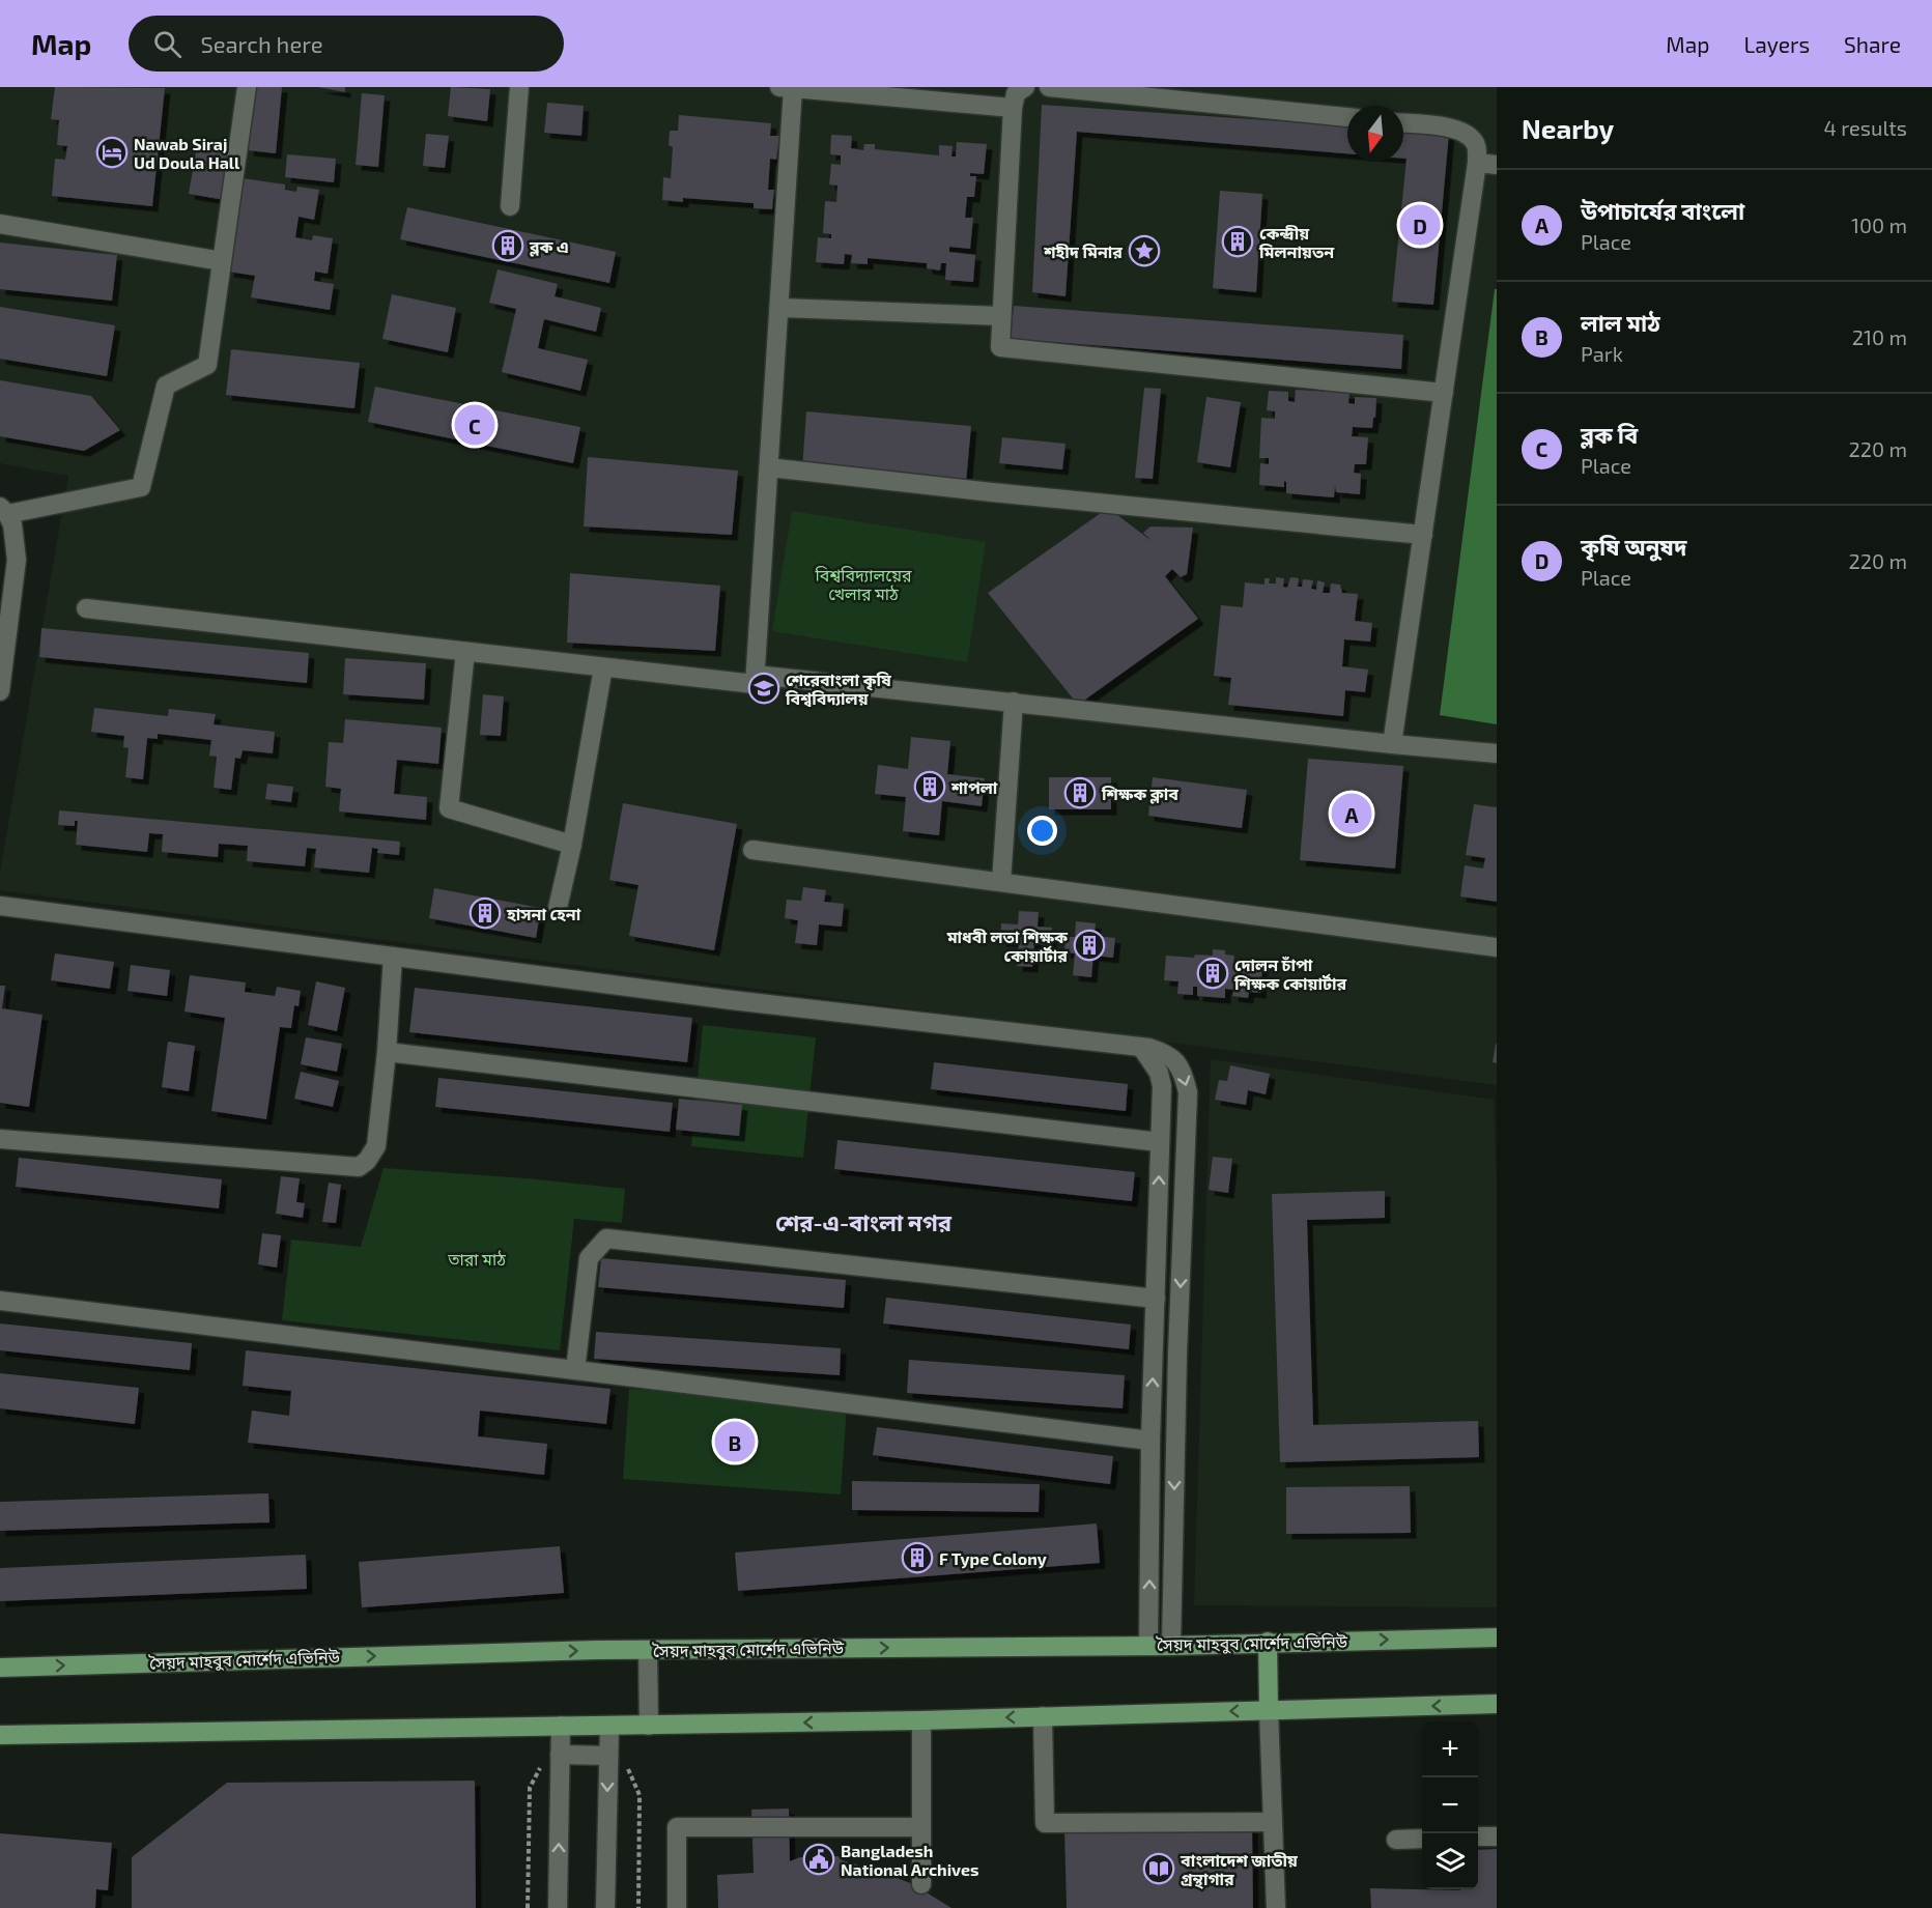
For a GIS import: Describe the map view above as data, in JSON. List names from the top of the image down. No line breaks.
{"streets":{"main road":["সৈয়দ মাহবুব মোর্শেদ এভিনিউ"]},"districts":["শের-এ-বাংলা নগর"],"parks":["বিশ্ববিদ্যালয়ের খেলার মাঠ","তারা মাঠ"],"places":{"hotel":["Nawab Siraj Ud Doula Hall"],"building":["কেন্দ্রীয় মিলনায়তন","ব্লক এ","শাপলা","শিক্ষক ক্লাব","হাসনা হেনা","মাধবী লতা শিক্ষক কোয়ার্টার","দোলন চাঁপা শিক্ষক কোয়ার্টার","F Type Colony"],"place":["শহীদ মিনার"],"school or university":["শেরেবাংলা কৃষি বিশ্ববিদ্যালয়"],"public building":["Bangladesh National Archives"],"library":["বাংলাদেশ জাতীয় গ্রন্থাগার"]},"north":"bottom","page":{"header":"Map","search":"Search here","nav":["Map","Layers","Share"],"heading":["Nearby","4 results"],"list":[{"mark":"A","name":"উপাচার্যের বাংলো","note":"Place","value":"100 m"},{"mark":"B","name":"লাল মাঠ","note":"Park","value":"210 m"},{"mark":"C","name":"ব্লক বি","note":"Place","value":"220 m"},{"mark":"D","name":"কৃষি অনুষদ","note":"Place","value":"220 m"}],"pins":["D","C","A","B"],"map_buttons":["+","−"]}}
